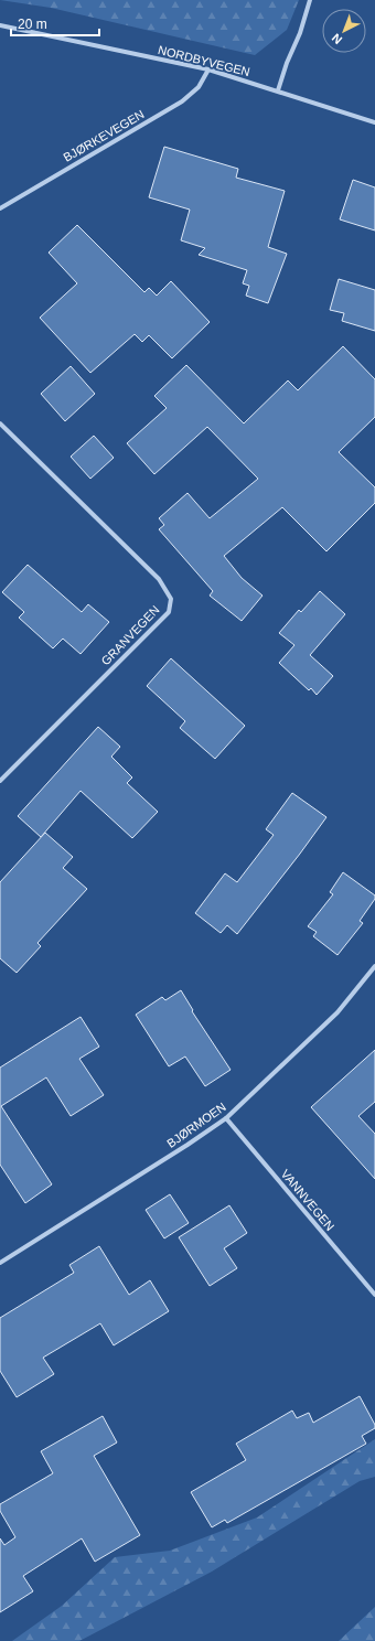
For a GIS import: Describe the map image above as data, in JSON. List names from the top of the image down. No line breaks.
{"streets":{"street":["NORDBYVEGEN","BJØRKEVEGEN","GRANVEGEN","BJØRMOEN","VANNVEGEN"]},"crossings":[["NORDBYVEGEN","BJØRKEVEGEN"],["BJØRMOEN","VANNVEGEN"]],"scale_bar":"20 m","north":"bottom left"}
